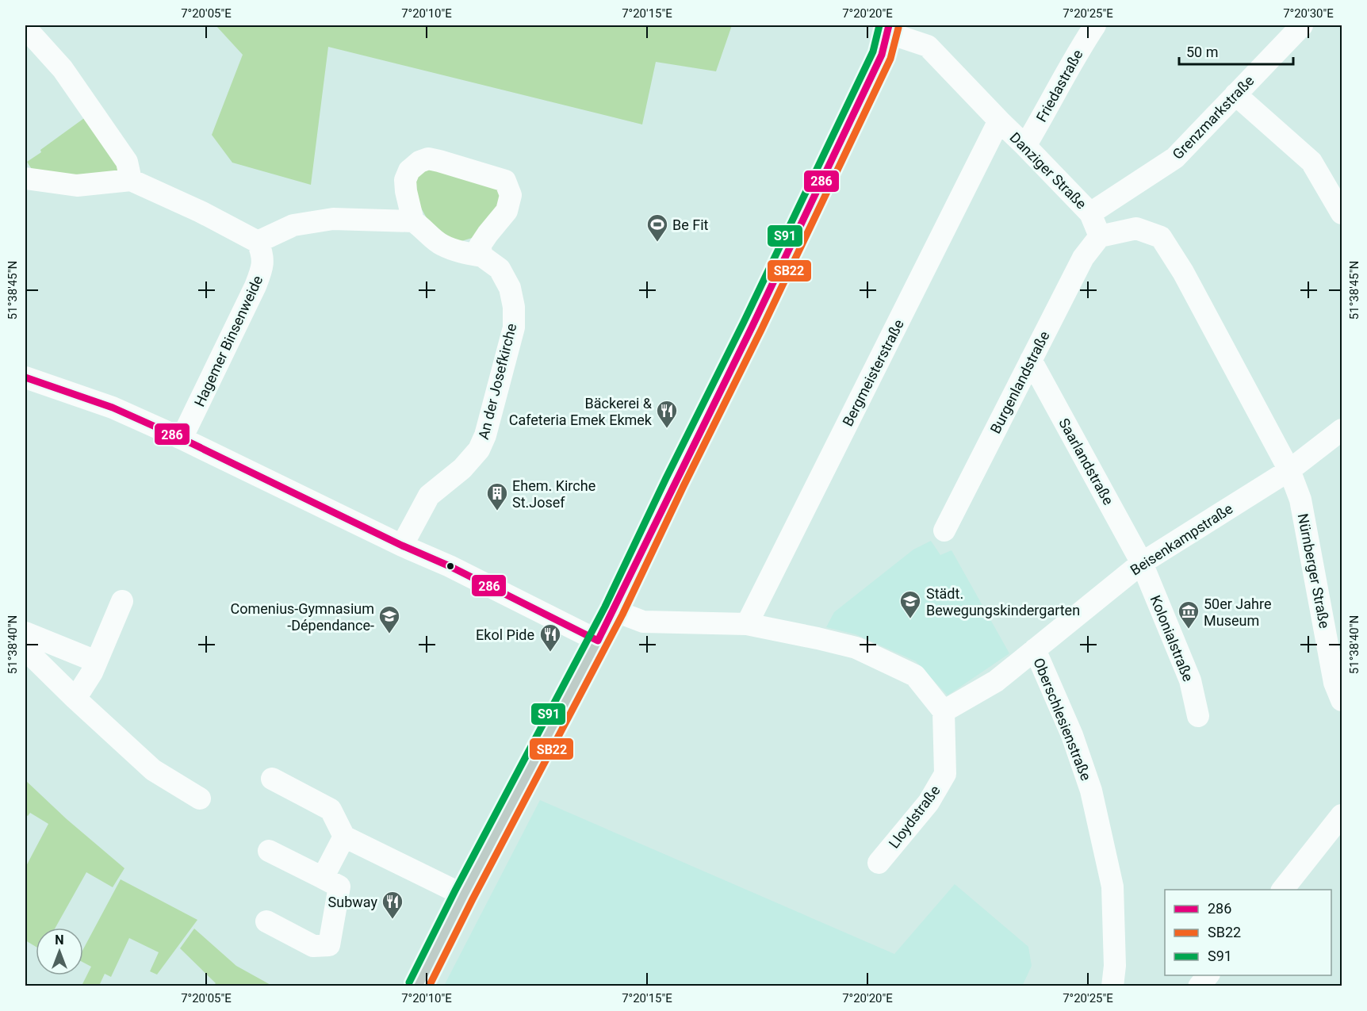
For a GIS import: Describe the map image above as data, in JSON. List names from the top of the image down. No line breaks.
{"streets":{"street":["Friedastraße","Grenzmarkstraße","Danziger Straße","Hagemer Binsenweide","Bergmeisterstraße","An der Josefkirche","Burgenlandstraße","Saarlandstraße","Beisenkampstraße","Nürnberger Straße","Kolonialstraße","Oberschlesienstraße","Lloydstraße"]},"crossings":[["Friedastraße","Danziger Straße"],["Grenzmarkstraße","Danziger Straße"],["Danziger Straße","Bergmeisterstraße"],["Danziger Straße","Burgenlandstraße"],["Burgenlandstraße","Saarlandstraße"],["Saarlandstraße","Beisenkampstraße"],["Saarlandstraße","Kolonialstraße"],["Beisenkampstraße","Nürnberger Straße"],["Beisenkampstraße","Kolonialstraße"],["Beisenkampstraße","Oberschlesienstraße"],["Beisenkampstraße","Lloydstraße"]],"places":{"sports":["Be Fit"],"restaurant":["Bäckerei & Cafeteria Emek Ekmek","Ekol Pide","Subway"],"building":["Ehem. Kirche St.Josef"],"school or university":["Städt. Bewegungskindergarten","Comenius-Gymnasium -Dépendance-"],"museum":["50er Jahre Museum"]},"lines":["transit line 286","transit line S91","transit line SB22"],"legend":["286","SB22","S91"],"scale_bar":"50 m","north":"top","coordinates":["7°20'05\"E","7°20'10\"E","7°20'15\"E","7°20'20\"E","7°20'25\"E","7°20'30\"E","51°38'45\"N","51°38'40\"N"]}
